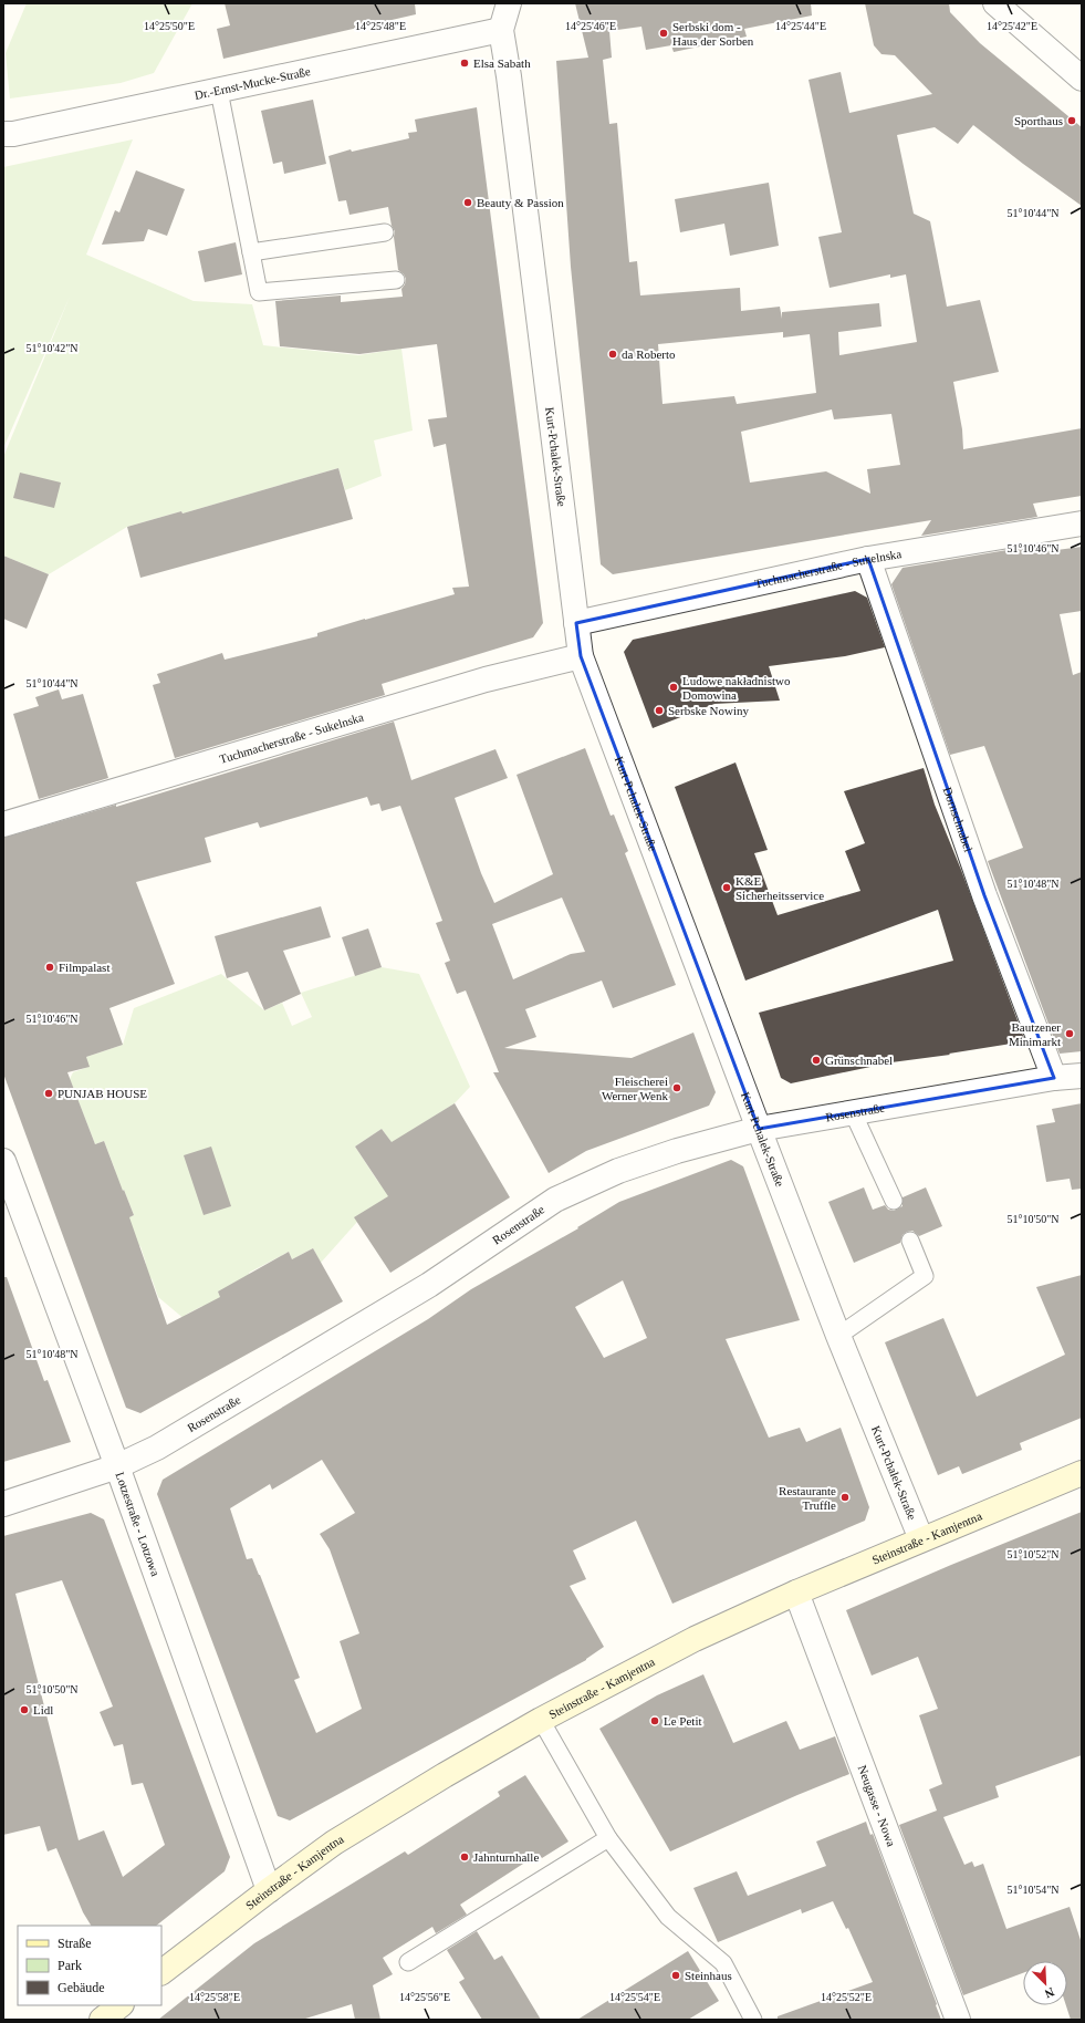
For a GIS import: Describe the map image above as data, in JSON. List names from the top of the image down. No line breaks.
{"streets":{"main road":["Steinstraße - Kamjentna"],"street":["Dr.-Ernst-Mucke-Straße","Kurt-Pchalek-Straße","Tuchmacherstraße - Sukelnska","Dornschnabel","Rosenstraße","Lotzestraße - Lotzowa","Neugasse - Nowa"]},"crossings":[["Dr.-Ernst-Mucke-Straße","Kurt-Pchalek-Straße"],["Kurt-Pchalek-Straße","Tuchmacherstraße - Sukelnska"],["Kurt-Pchalek-Straße","Rosenstraße"],["Kurt-Pchalek-Straße","Steinstraße - Kamjentna"],["Tuchmacherstraße - Sukelnska","Dornschnabel"],["Dornschnabel","Rosenstraße"],["Rosenstraße","Lotzestraße - Lotzowa"],["Lotzestraße - Lotzowa","Steinstraße - Kamjentna"],["Steinstraße - Kamjentna","Neugasse - Nowa"]],"places":["Serbski dom - Haus der Sorben","Elsa Sabath","Sporthaus","Beauty & Passion","da Roberto","Ludowe nakładnistwo Domowina","Serbske Nowiny","K&E Sicherheitsservice","Filmpalast","Bautzener Minimarkt","Grünschnabel","Fleischerei Werner Wenk","PUNJAB HOUSE","Restaurante Truffle","Lidl","Le Petit","Jahnturnhalle","Steinhaus"],"legend":["Straße","Park","Gebäude"],"north":"bottom right","coordinates":["14°25'50\"E","14°25'48\"E","14°25'46\"E","14°25'44\"E","14°25'42\"E","51°10'44\"N","51°10'42\"N","51°10'46\"N","51°10'48\"N","51°10'50\"N","51°10'52\"N","51°10'54\"N","14°25'58\"E","14°25'56\"E","14°25'54\"E","14°25'52\"E"]}
